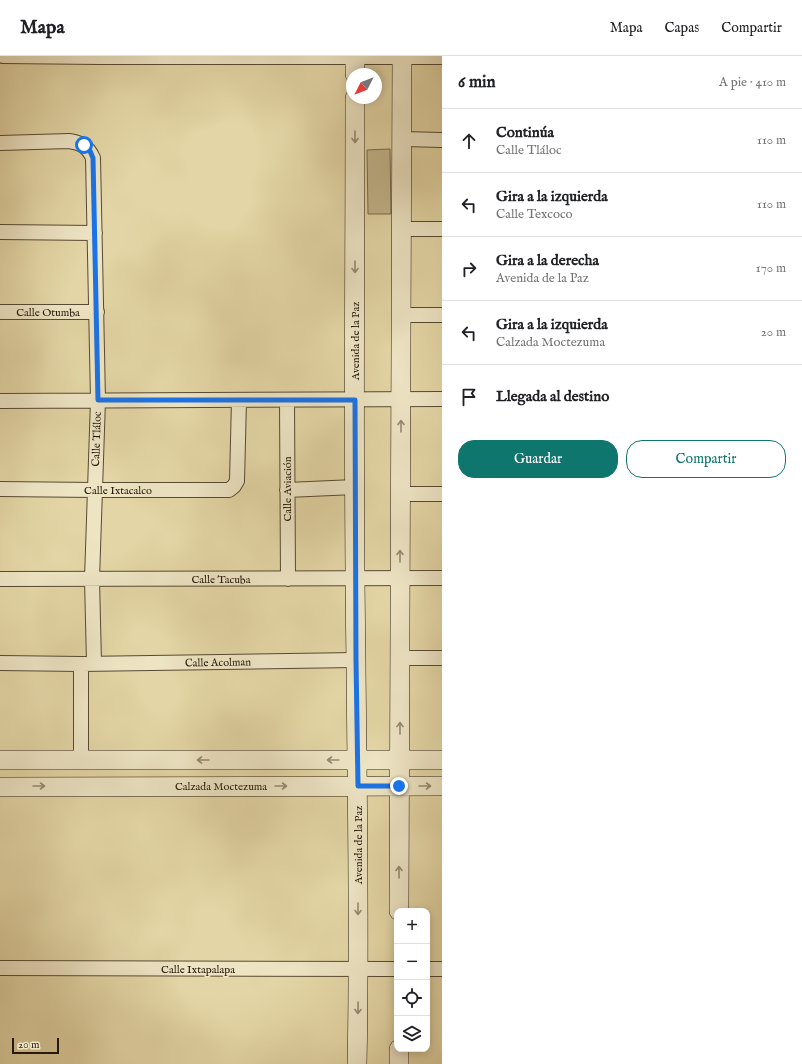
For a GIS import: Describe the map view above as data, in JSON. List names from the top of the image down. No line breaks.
{"streets":{"street":["Calle Otumba","Avenida de la Paz","Calle Tláloc","Calle Aviación","Calle Ixtacalco","Calle Tacuba","Calle Acolman","Calzada Moctezuma","Calle Ixtapalapa"]},"crossings":[["Calle Otumba","Calle Tláloc"],["Avenida de la Paz","Calle Tacuba"],["Avenida de la Paz","Calle Acolman"],["Avenida de la Paz","Calzada Moctezuma"],["Avenida de la Paz","Calle Ixtapalapa"],["Calle Tláloc","Calle Ixtacalco"],["Calle Tláloc","Calle Tacuba"],["Calle Tláloc","Calle Acolman"],["Calle Aviación","Calle Tacuba"]],"scale_bar":"20 m","north":"bottom left","page":{"header":"Mapa","nav":["Mapa","Capas","Compartir"],"heading":["6 min","A pie · 410 m"],"list":[["Continúa","Calle Tláloc","110 m"],["Gira a la izquierda","Calle Texcoco","110 m"],["Gira a la derecha","Avenida de la Paz","170 m"],["Gira a la izquierda","Calzada Moctezuma","20 m"],"Llegada al destino"],"buttons":["Guardar","Compartir"],"map_buttons":["+","−"],"scale":"20 m"}}
